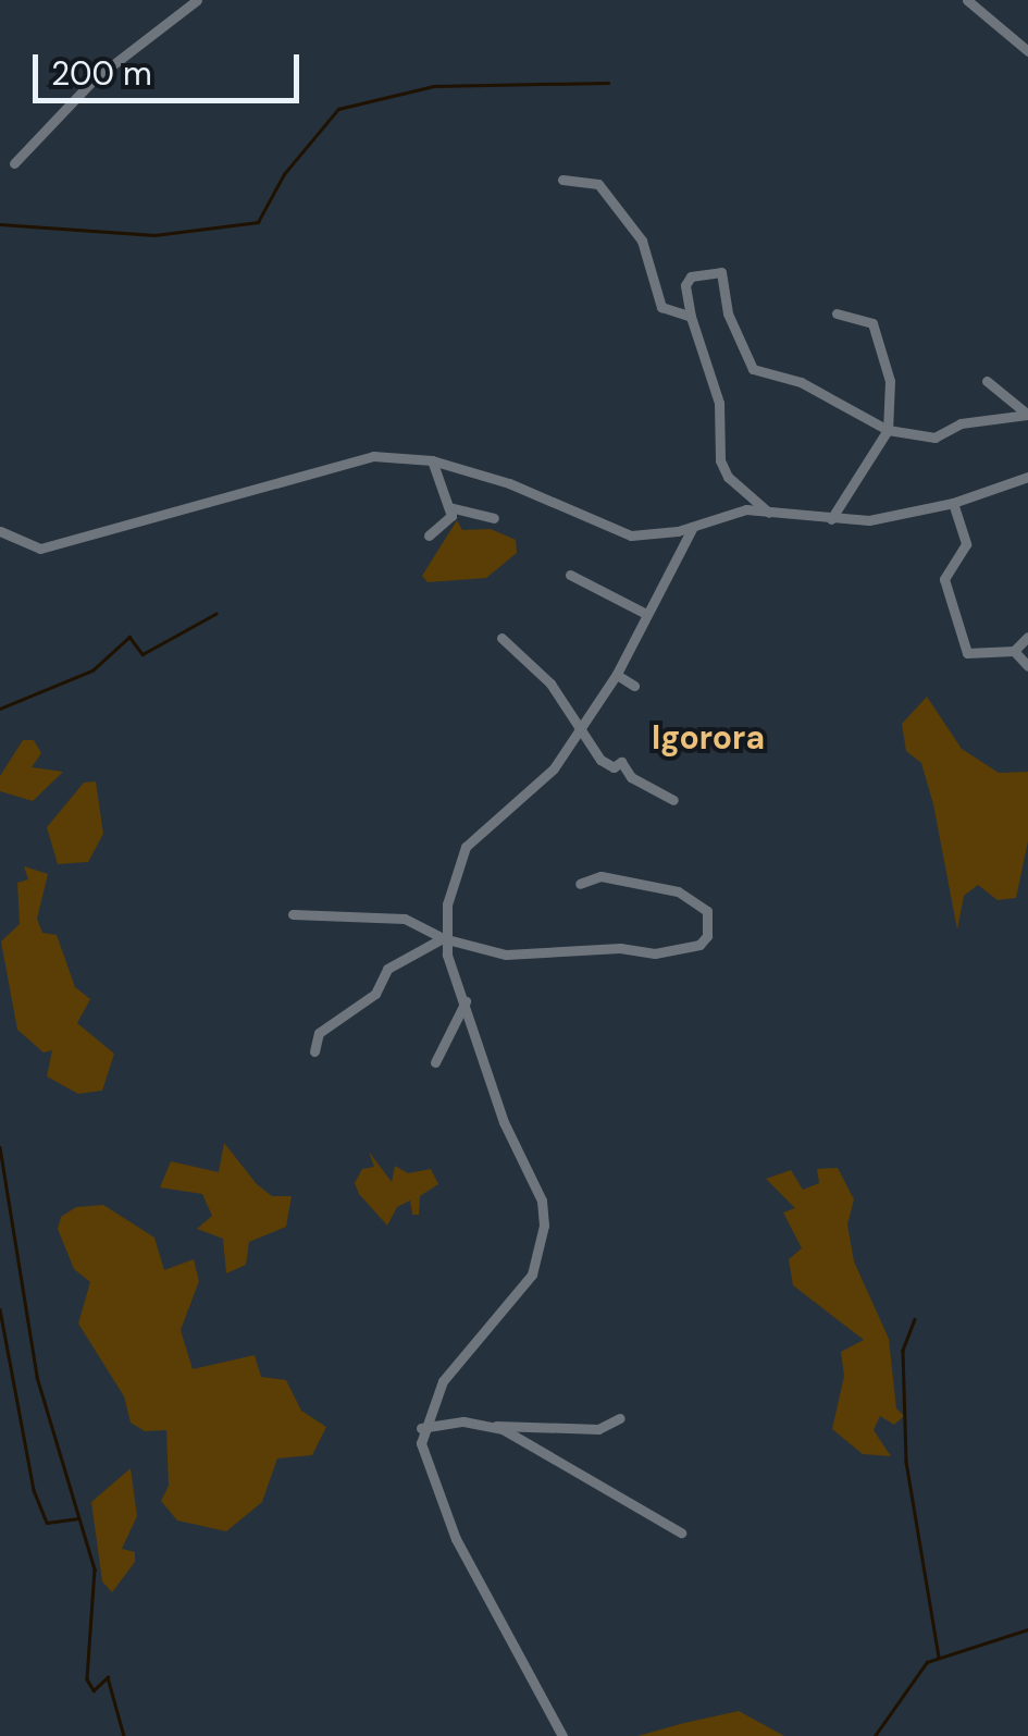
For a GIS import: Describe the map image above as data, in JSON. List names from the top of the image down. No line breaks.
{"districts":["Igorora"],"scale_bar":"200 m"}
